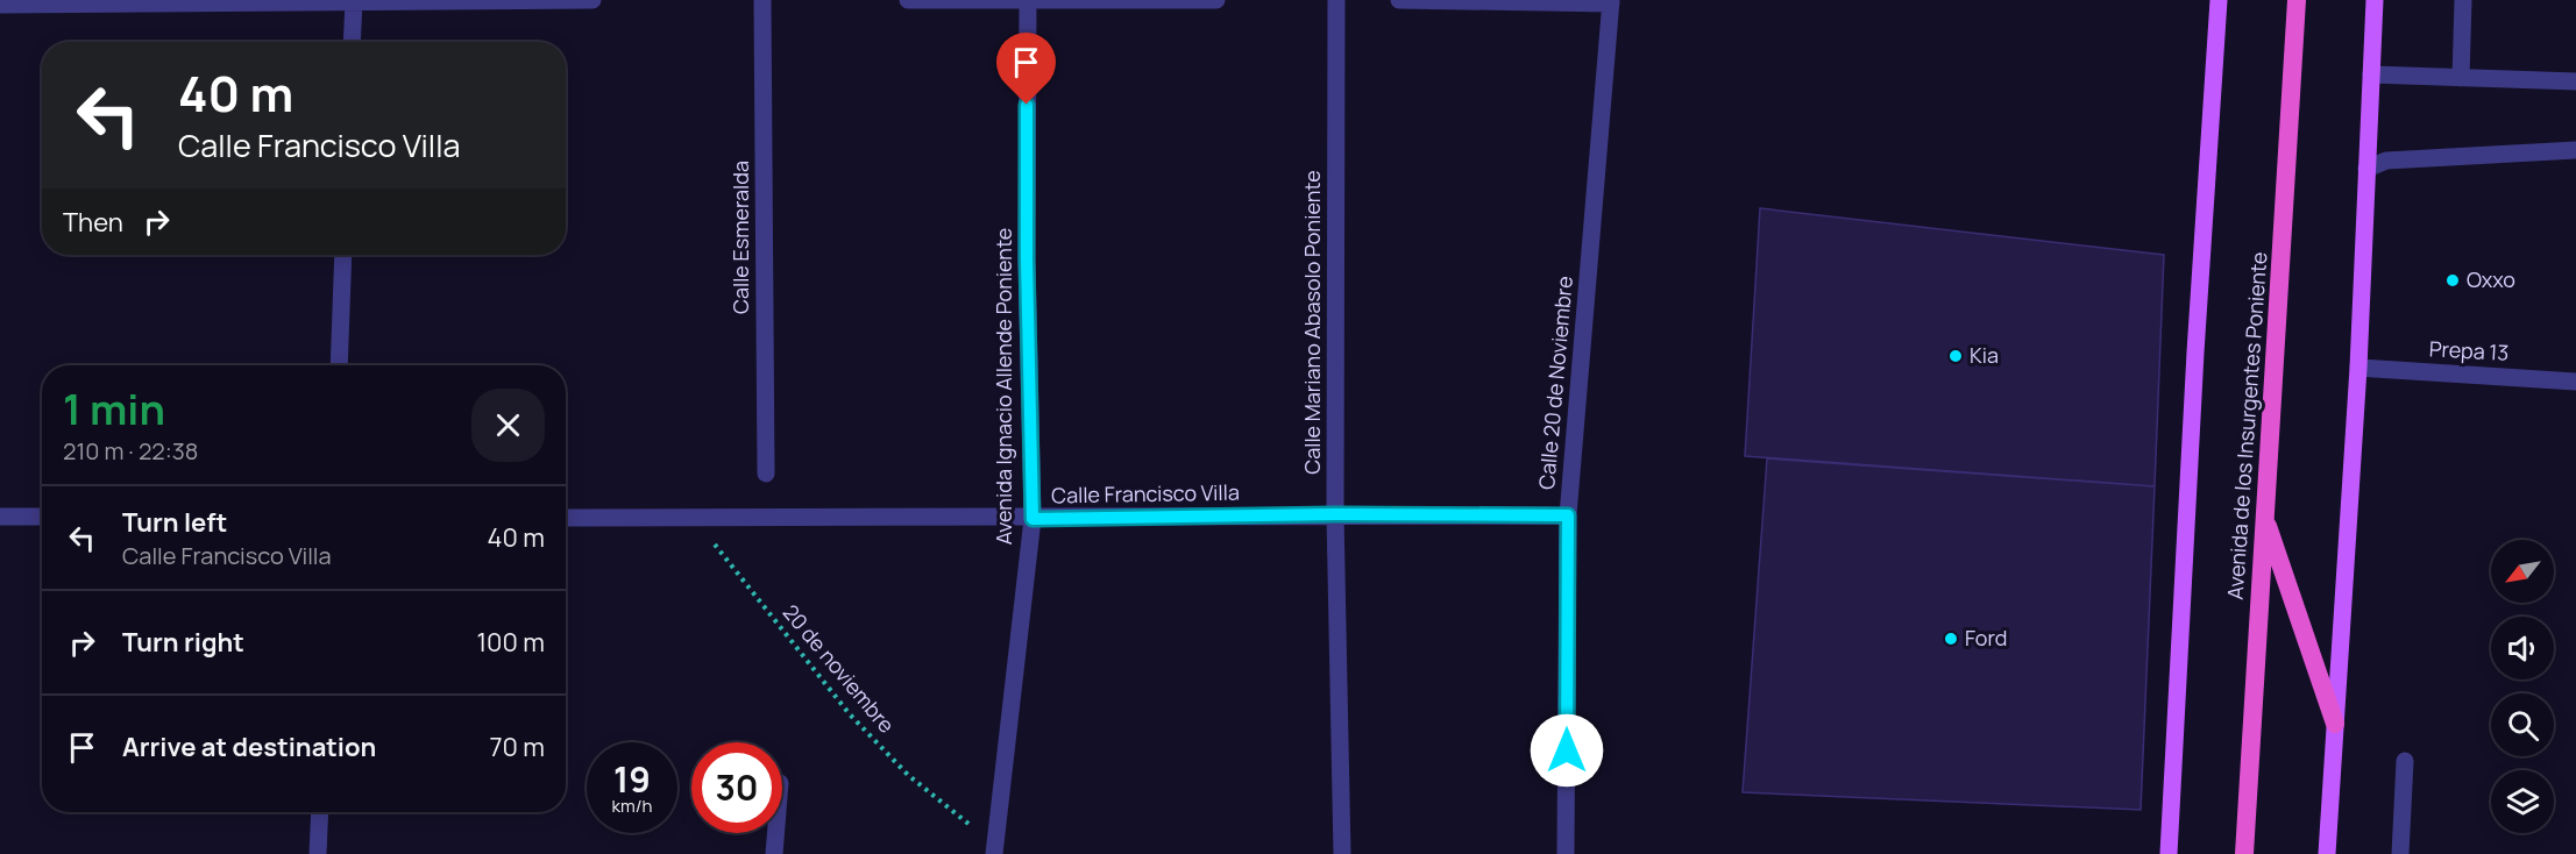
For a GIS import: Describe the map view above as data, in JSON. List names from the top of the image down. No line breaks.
{"streets":{"highway":["Avenida de los Insurgentes Poniente"],"street":["Calle Esmeralda","Calle Mariano Abasolo Poniente","Prepa 13","Calle 20 de Noviembre","Avenida Ignacio Allende Poniente","Calle Francisco Villa"],"path":["20 de noviembre"]},"crossings":[["Calle Mariano Abasolo Poniente","Calle Francisco Villa"],["Calle 20 de Noviembre","Calle Francisco Villa"],["Avenida Ignacio Allende Poniente","Calle Francisco Villa"],["Avenida Ignacio Allende Poniente","20 de noviembre"],["Calle Francisco Villa","20 de noviembre"]],"places":["Oxxo","Kia","Ford"],"north":"bottom left","page":{"turn":["40 m","Calle Francisco Villa"],"then":"Then","heading":["1 min","210 m · 22:38"],"list":[{"name":"Turn left","note":"Calle Francisco Villa","value":"40 m"},{"name":"Turn right","value":"100 m"},{"name":"Arrive at destination","value":"70 m"}],"speed":"19 km/h","limit":"30"}}
